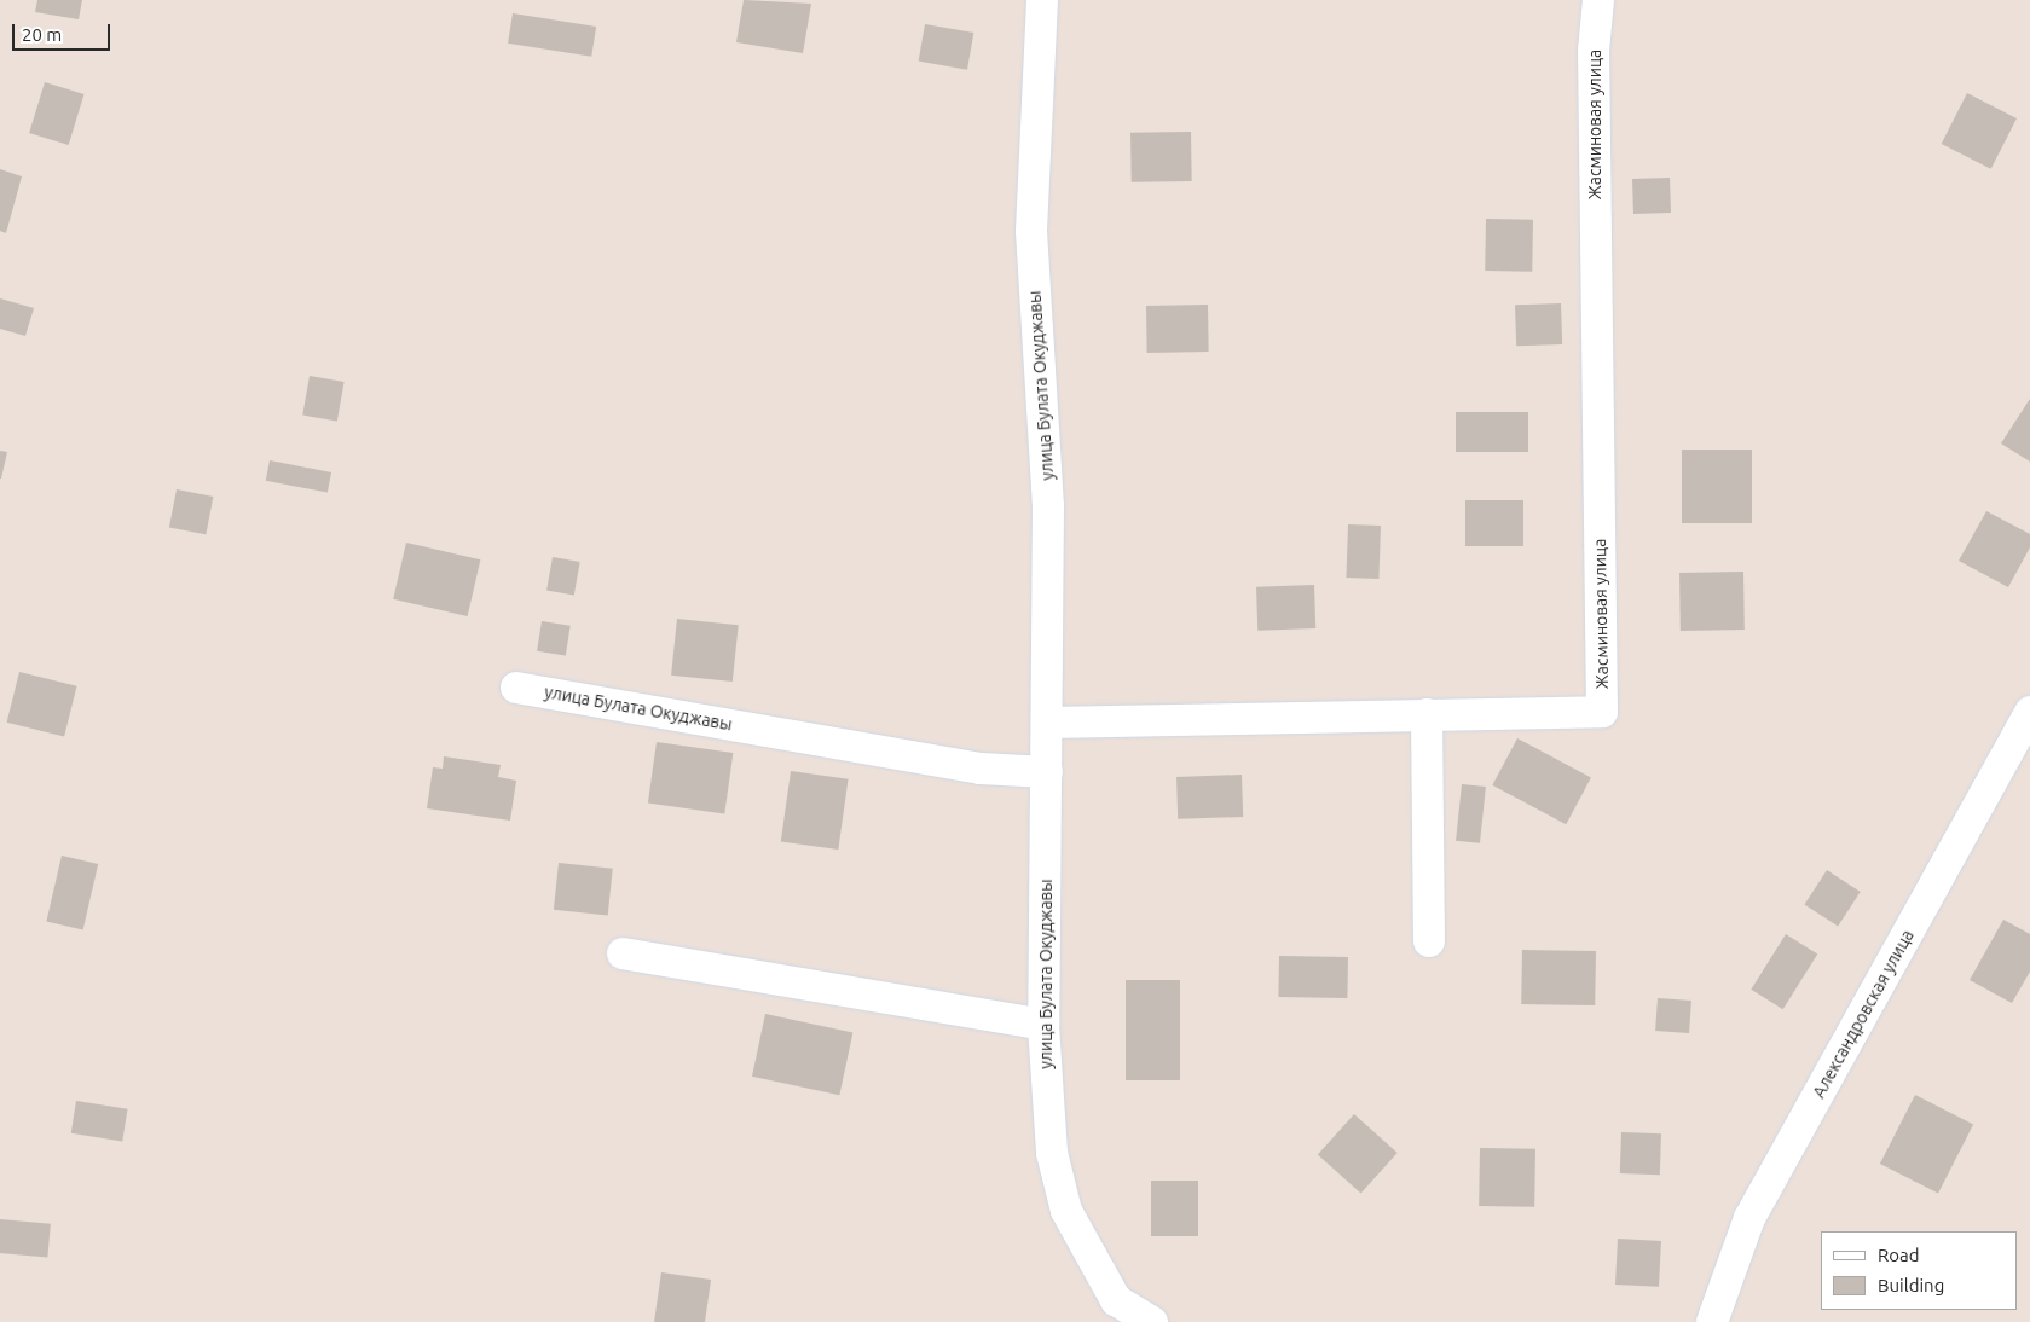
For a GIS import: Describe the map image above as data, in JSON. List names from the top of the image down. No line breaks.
{"streets":{"street":["Жасминовая улица","улица Булата Окуджавы","Александровская улица"]},"crossings":[["Жасминовая улица","улица Булата Окуджавы"]],"legend":["Road","Building"],"scale_bar":"20 m"}
